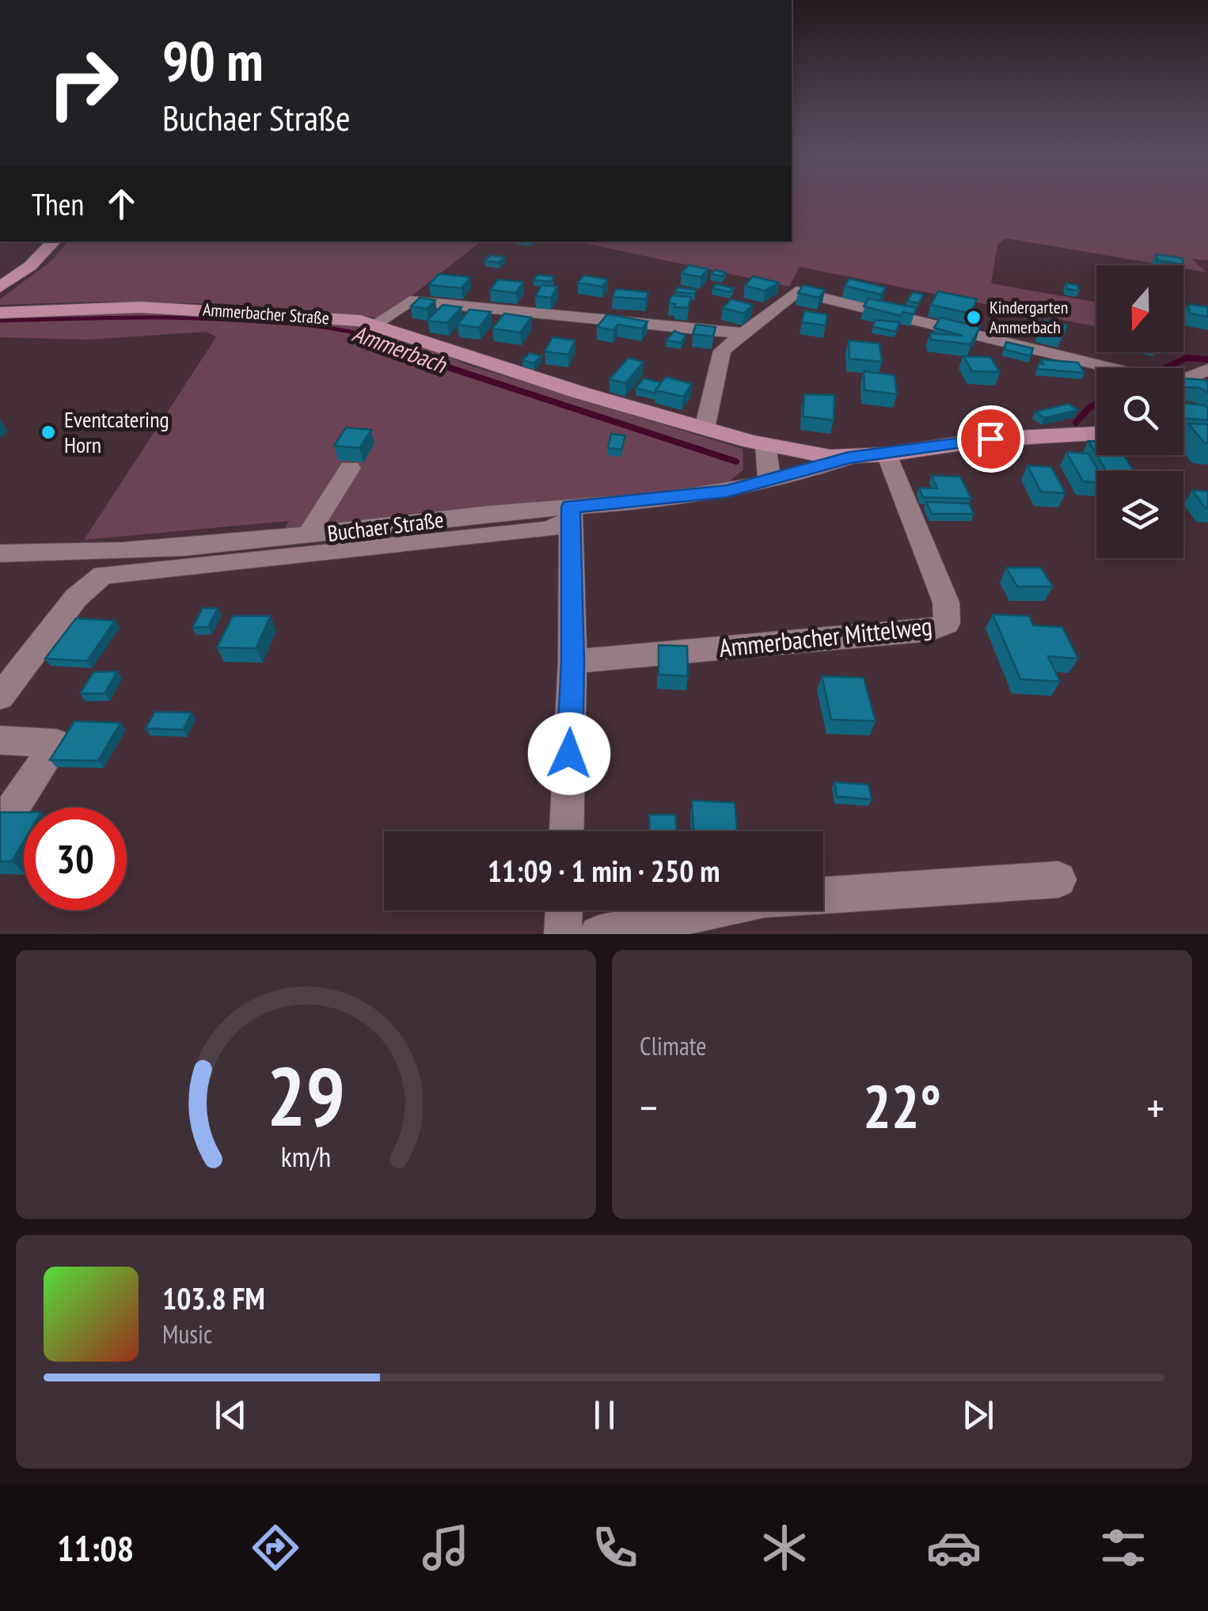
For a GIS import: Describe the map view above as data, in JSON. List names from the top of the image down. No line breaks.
{"streets":{"main road":["Ammerbacher Straße"],"street":["Buchaer Straße","Ammerbacher Mittelweg"]},"crossings":[["Ammerbacher Straße","Buchaer Straße"],["Ammerbacher Straße","Ammerbacher Mittelweg"]],"water":["Ammerbach"],"places":["Kindergarten Ammerbach","Eventcatering Horn"],"north":"bottom","page":{"turn":["90 m","Buchaer Straße"],"then":"Then","limit":"30","trip":"11:09 · 1 min · 250 m","tile":"Climate","heat":["−","22°","+"],"song":["103.8 FM","Music"],"tabs":"11:08","gauge":["29","km/h"]}}
